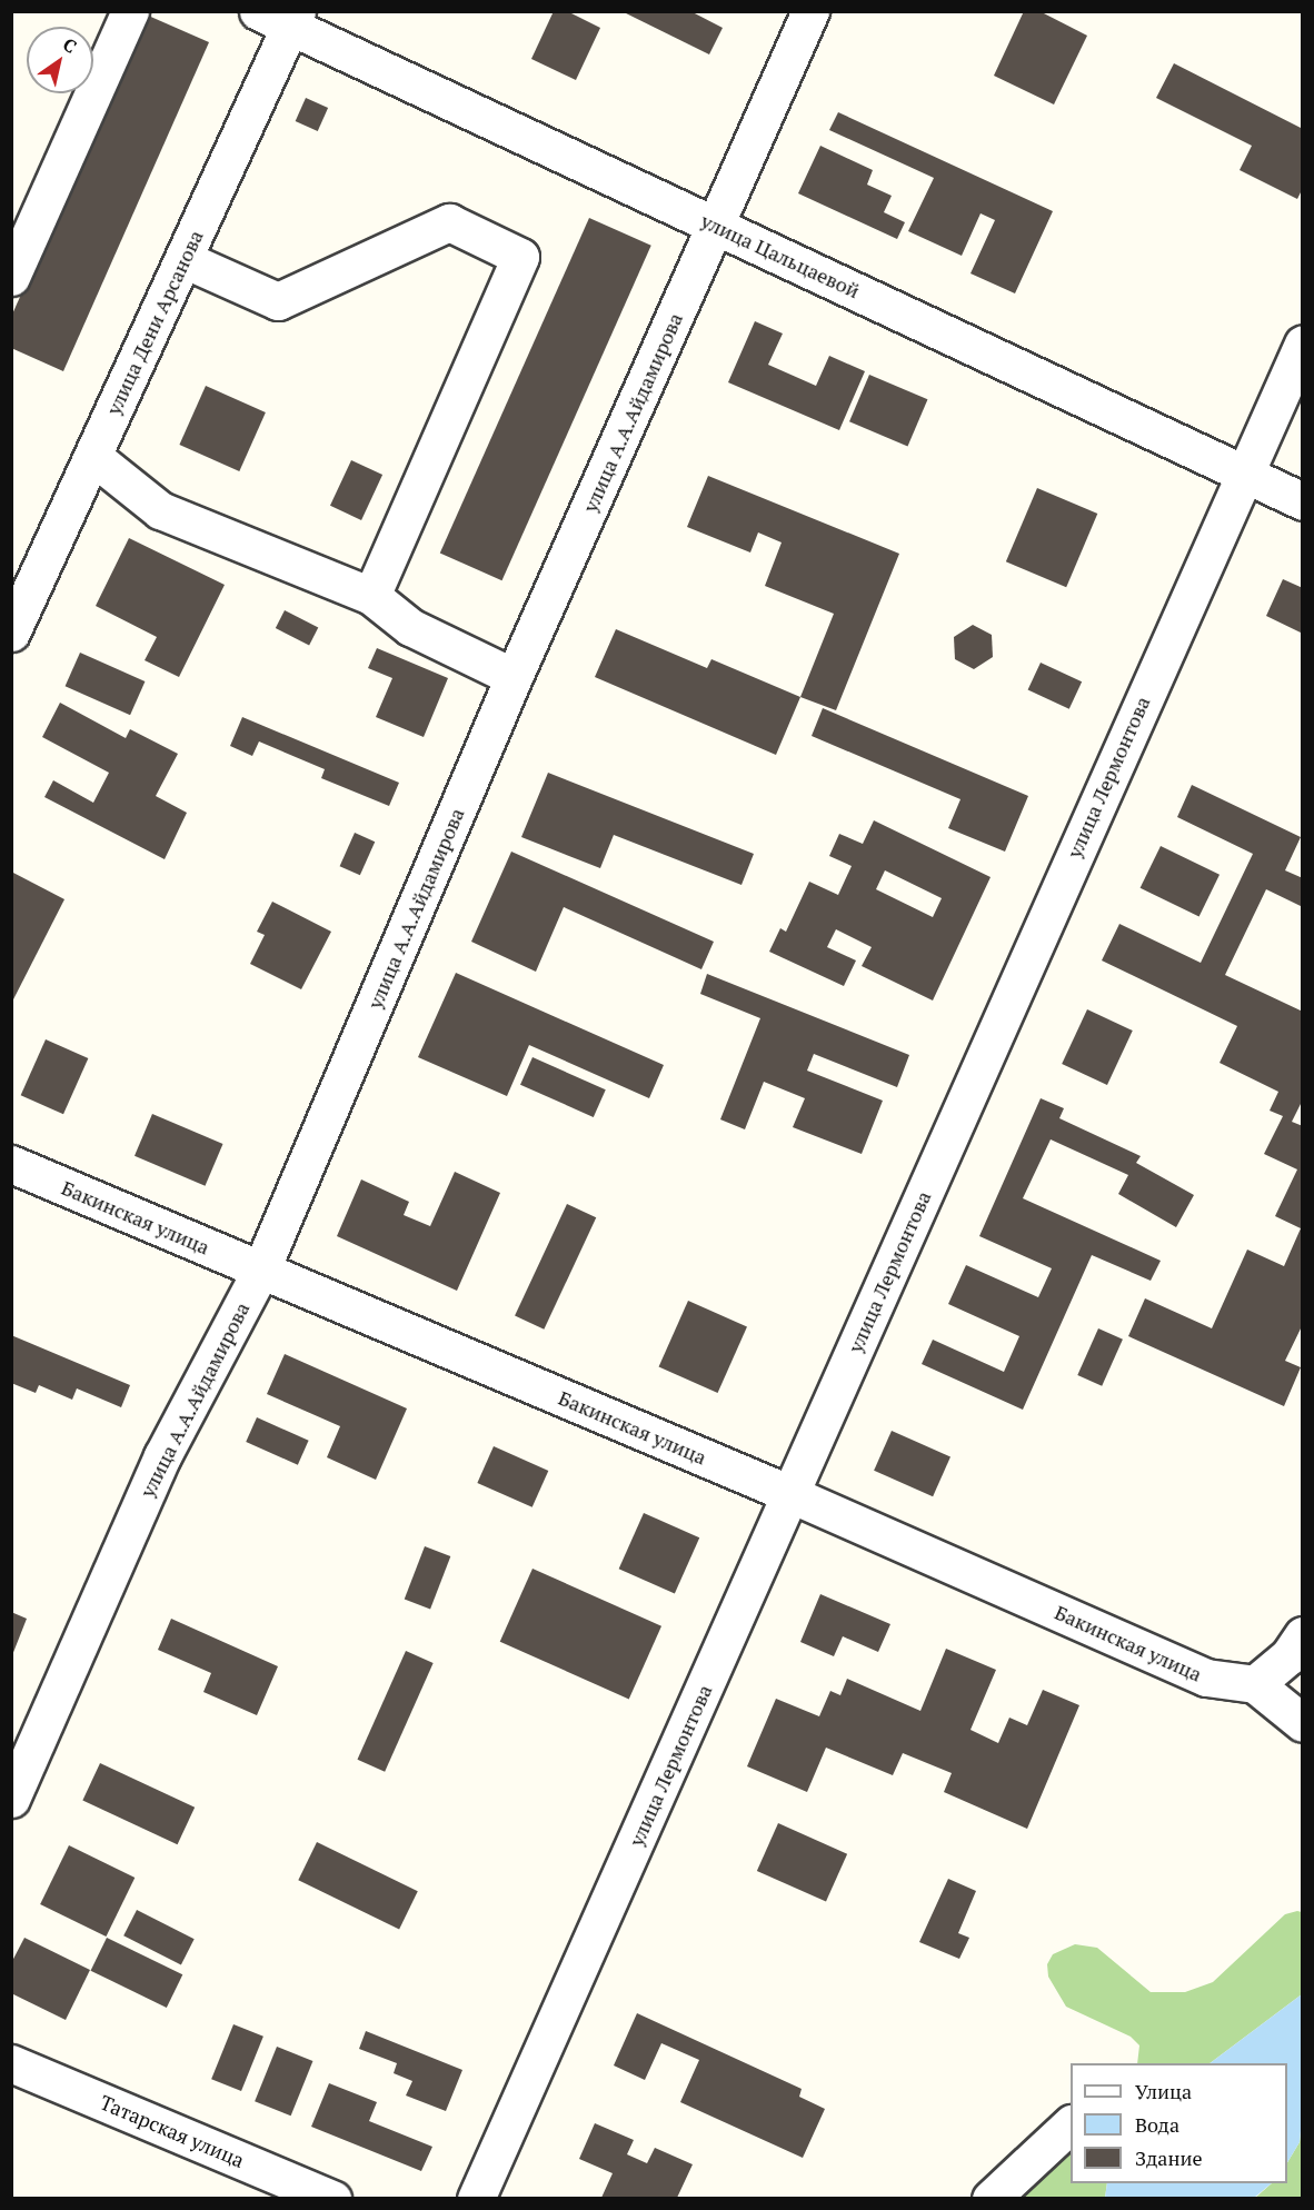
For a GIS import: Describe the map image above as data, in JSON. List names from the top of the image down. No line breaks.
{"streets":{"street":["улица Цальцаевой","улица Дени Арсанова","улица А.А.Айдамирова","улица Лермонтова","Бакинская улица","Татарская улица"]},"crossings":[["улица Цальцаевой","улица Дени Арсанова"],["улица Цальцаевой","улица А.А.Айдамирова"],["улица Цальцаевой","улица Лермонтова"],["улица А.А.Айдамирова","Бакинская улица"],["улица Лермонтова","Бакинская улица"]],"legend":["Улица","Вода","Здание"],"north":"top right"}
